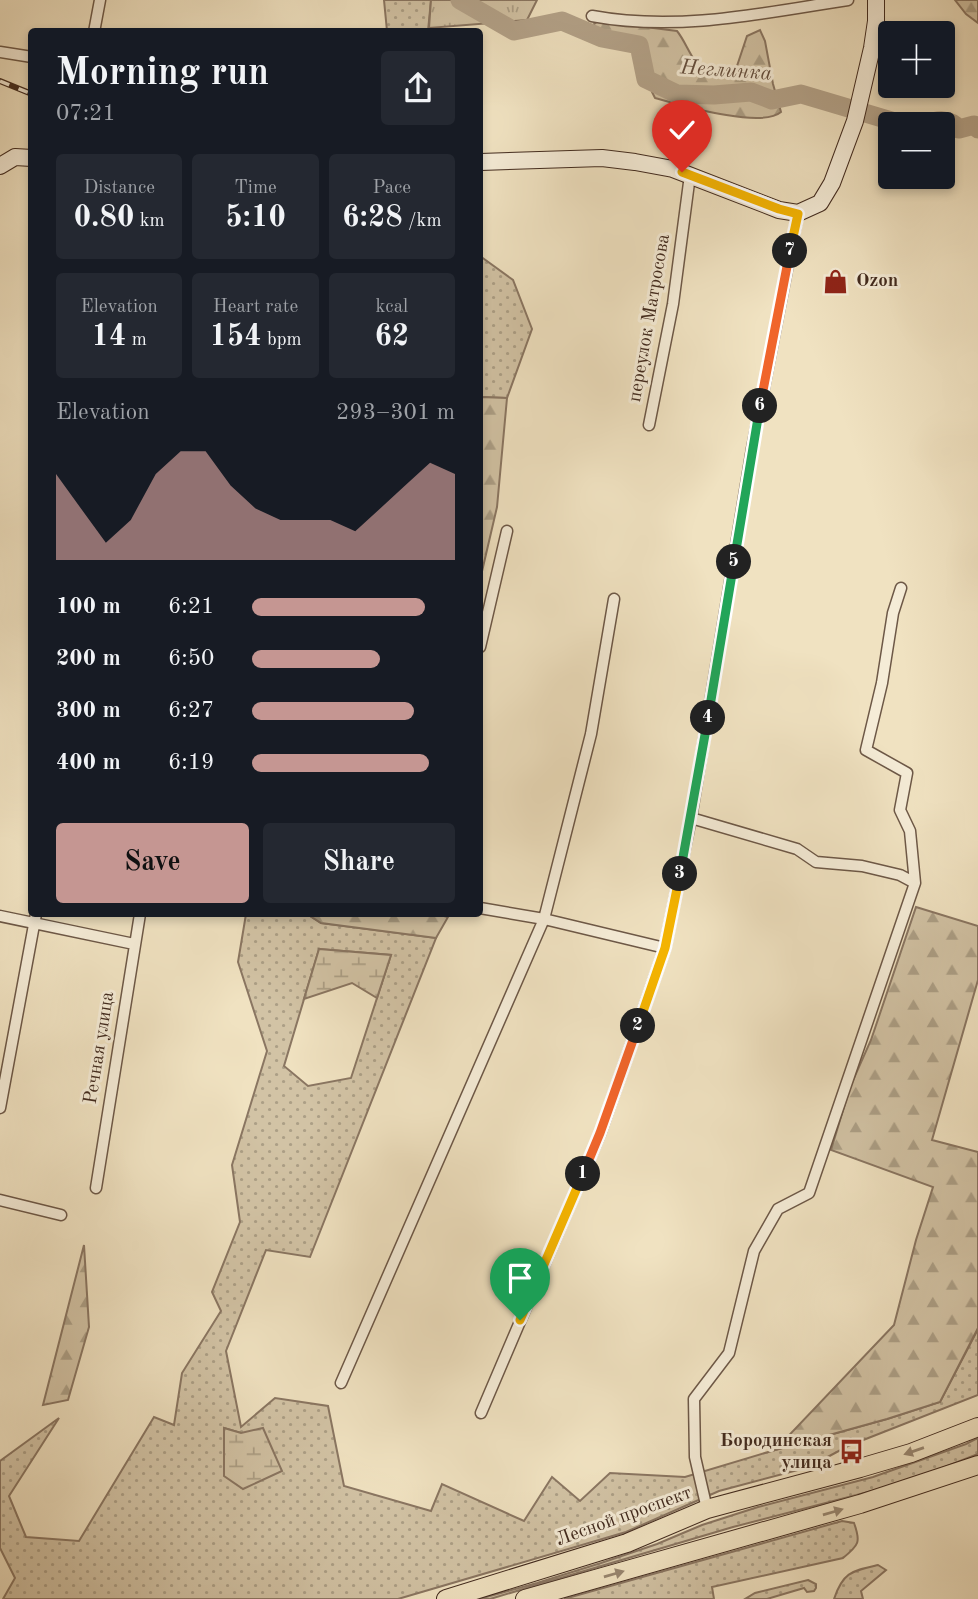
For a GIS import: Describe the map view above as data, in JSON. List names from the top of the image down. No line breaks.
{"streets":{"main road":["Лесной проспект"],"street":["переулок Матросова","Речная улица"]},"water":["Неглинка"],"places":{"shop":["Ozon"],"bus stop":["Бородинская улица"]},"page":{"map_buttons":["+","−"],"heading":["Morning run","07:21"],"stats":[["Distance","0.80 km"],["Time","5:10"],["Pace","6:28 /km"],["Elevation","14 m"],["Heart rate","154 bpm"],["kcal","62"]],"pins":["7","6","5","4","3","2","1"],"chart":["Elevation","293–301 m"],"list":[{"name":"100 m","note":"6:21"},{"name":"200 m","note":"6:50"},{"name":"300 m","note":"6:27"},{"name":"400 m","note":"6:19"}],"buttons":["Save","Share"]}}
